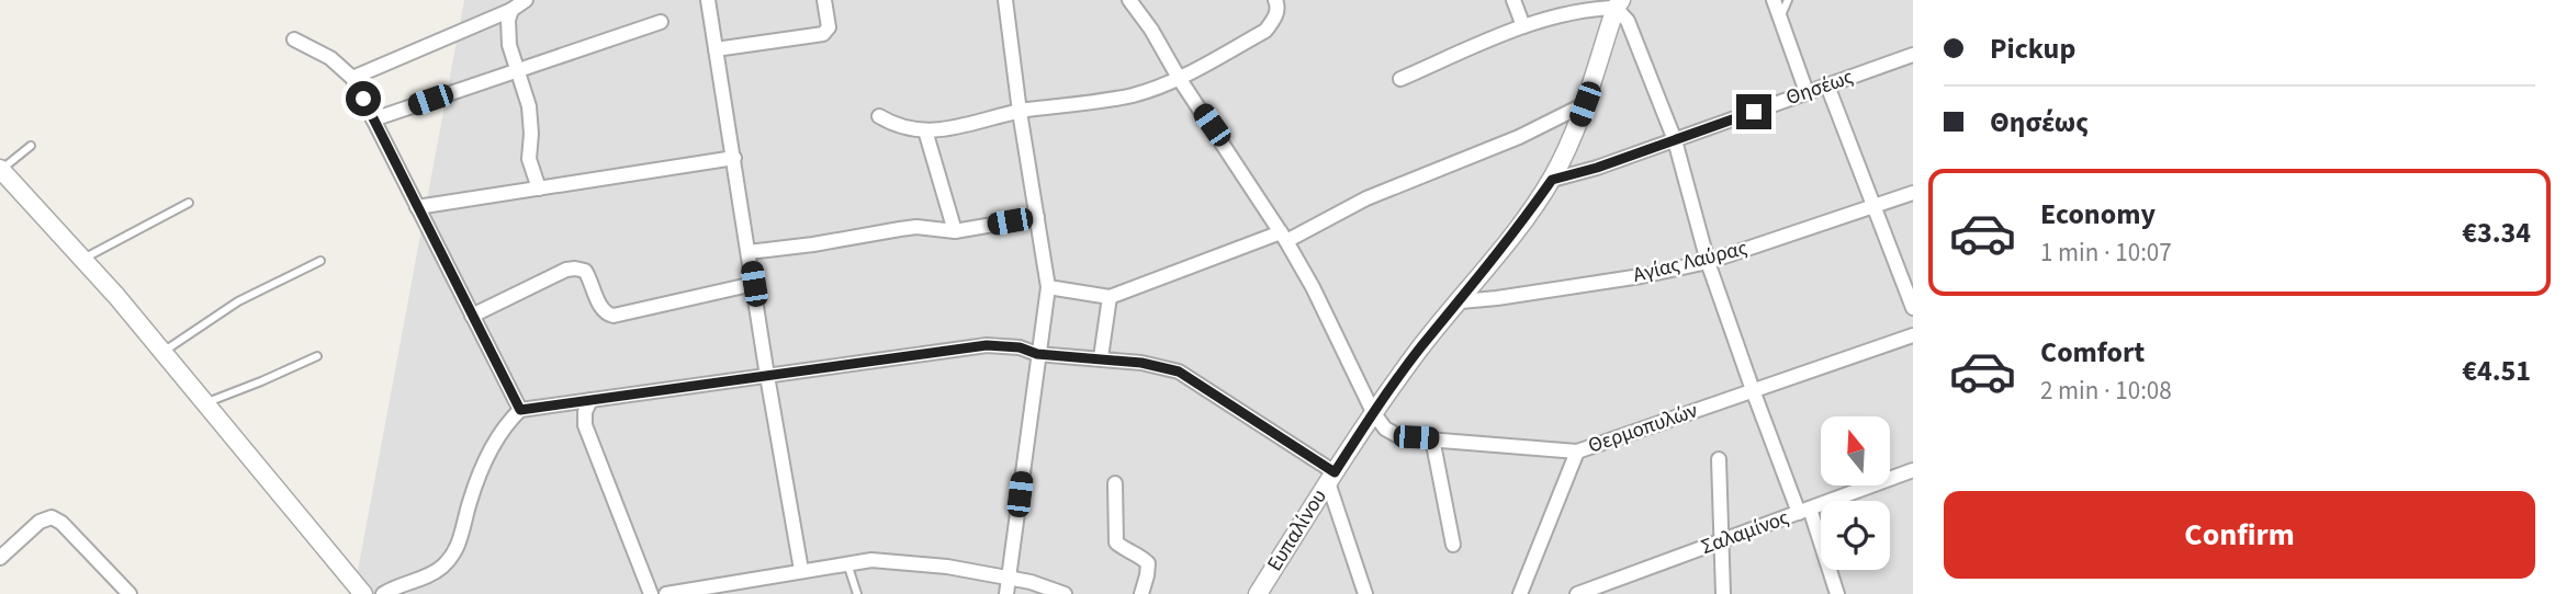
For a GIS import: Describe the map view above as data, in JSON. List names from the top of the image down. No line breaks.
{"streets":{"street":["Θησέως","Αγίας Λαύρας","Θερμοπυλών","Ευπαλίνου","Σαλαμίνος"]},"crossings":[["Θησέως","Ευπαλίνου"],["Αγίας Λαύρας","Ευπαλίνου"],["Θερμοπυλών","Ευπαλίνου"]],"north":"top","page":{"banner":["Pickup","Θησέως"],"list":[{"name":"Economy","note":"1 min · 10:07","value":"€3.34"},{"name":"Comfort","note":"2 min · 10:08","value":"€4.51"}],"buttons":"Confirm"}}
